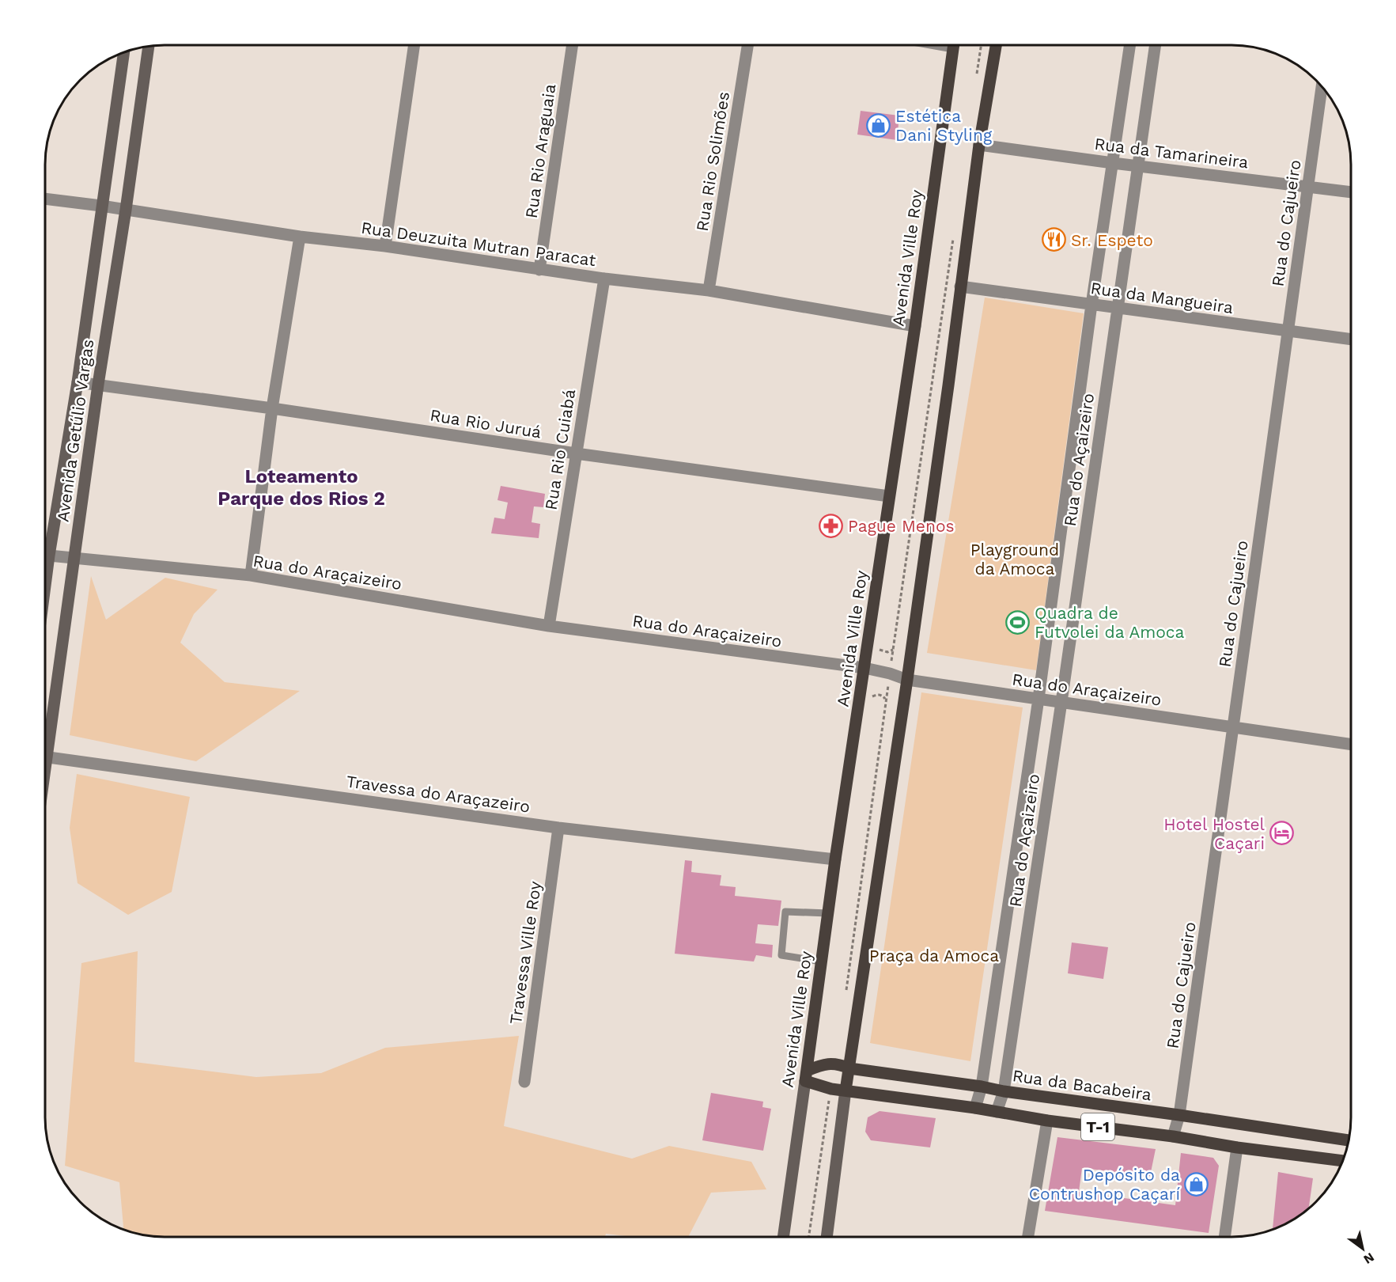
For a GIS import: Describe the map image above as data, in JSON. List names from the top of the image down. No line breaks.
{"streets":{"main road":["Avenida Ville Roy","Avenida Getúlio Vargas","Rua da Bacabeira","T-1"],"street":["Rua Rio Araguaia","Rua da Tamarineira","Rua Rio Solimões","Rua do Cajueiro","Rua Deuzuita Mutran Paracat","Rua da Mangueira","Rua Rio Juruá","Rua Rio Cuiabá","Rua do Açaizeiro","Rua do Araçaizeiro","Travessa do Araçazeiro","Travessa Ville Roy"]},"crossings":[["Rua Rio Araguaia","Rua Deuzuita Mutran Paracat"],["Rua da Tamarineira","Rua do Cajueiro"],["Rua da Tamarineira","Rua do Açaizeiro"],["Rua Rio Solimões","Rua Deuzuita Mutran Paracat"],["Rua do Cajueiro","Rua da Mangueira"],["Rua do Cajueiro","Rua do Araçaizeiro"],["Rua do Cajueiro","Rua da Bacabeira"],["Rua do Cajueiro","T-1"],["Rua Deuzuita Mutran Paracat","Avenida Ville Roy"],["Rua Deuzuita Mutran Paracat","Avenida Getúlio Vargas"],["Rua Deuzuita Mutran Paracat","Rua Rio Cuiabá"],["Avenida Ville Roy","Rua Rio Juruá"],["Avenida Ville Roy","Rua do Araçaizeiro"],["Avenida Ville Roy","Travessa do Araçazeiro"],["Avenida Ville Roy","Rua da Bacabeira"],["Rua da Mangueira","Rua do Açaizeiro"],["Rua Rio Juruá","Avenida Getúlio Vargas"],["Rua Rio Juruá","Rua Rio Cuiabá"],["Avenida Getúlio Vargas","Rua do Araçaizeiro"],["Rua Rio Cuiabá","Rua do Araçaizeiro"],["Rua do Açaizeiro","Rua do Araçaizeiro"],["Rua do Açaizeiro","Rua da Bacabeira"],["Rua do Açaizeiro","T-1"],["Travessa do Araçazeiro","Travessa Ville Roy"]],"districts":["Loteamento Parque dos Rios 2"],"parks":["Playground da Amoca","Praça da Amoca"],"places":{"shop":["Estética Dani Styling","Depósito da Contrushop Caçarí"],"restaurant":["Sr. Espeto"],"pharmacy":["Pague Menos"],"sports":["Quadra de Futvolei da Amoca"],"hotel":["Hotel Hostel Caçari"]},"north":"bottom right"}
